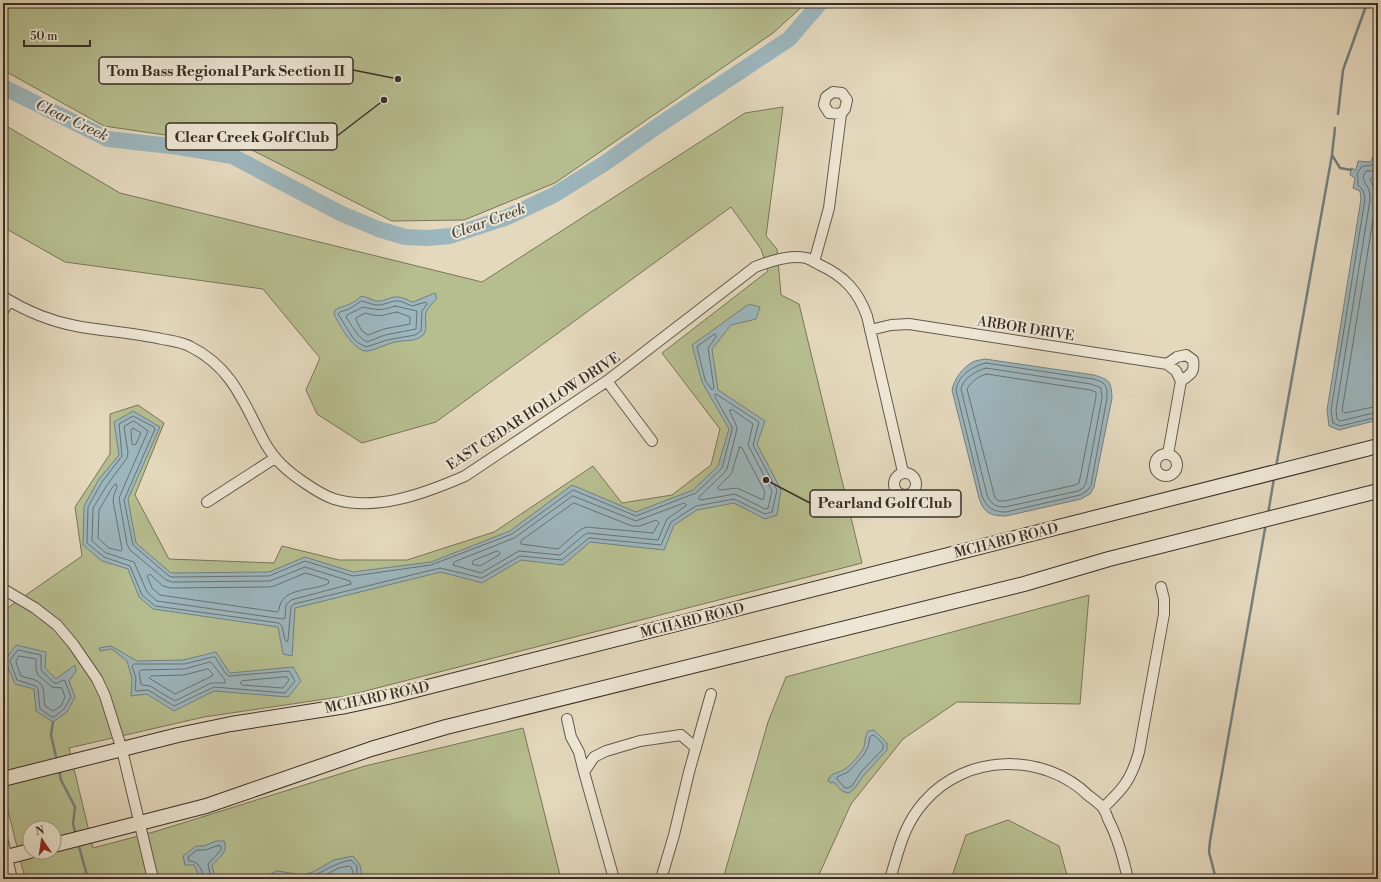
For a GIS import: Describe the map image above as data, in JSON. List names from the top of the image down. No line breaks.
{"streets":{"main road":["MCHARD ROAD"],"street":["ARBOR DRIVE","EAST CEDAR HOLLOW DRIVE"]},"crossings":[["ARBOR DRIVE","EAST CEDAR HOLLOW DRIVE"]],"water":["Clear Creek"],"places":["Tom Bass Regional Park Section II","Clear Creek Golf Club","Pearland Golf Club"],"scale_bar":"50 m","north":"top"}
